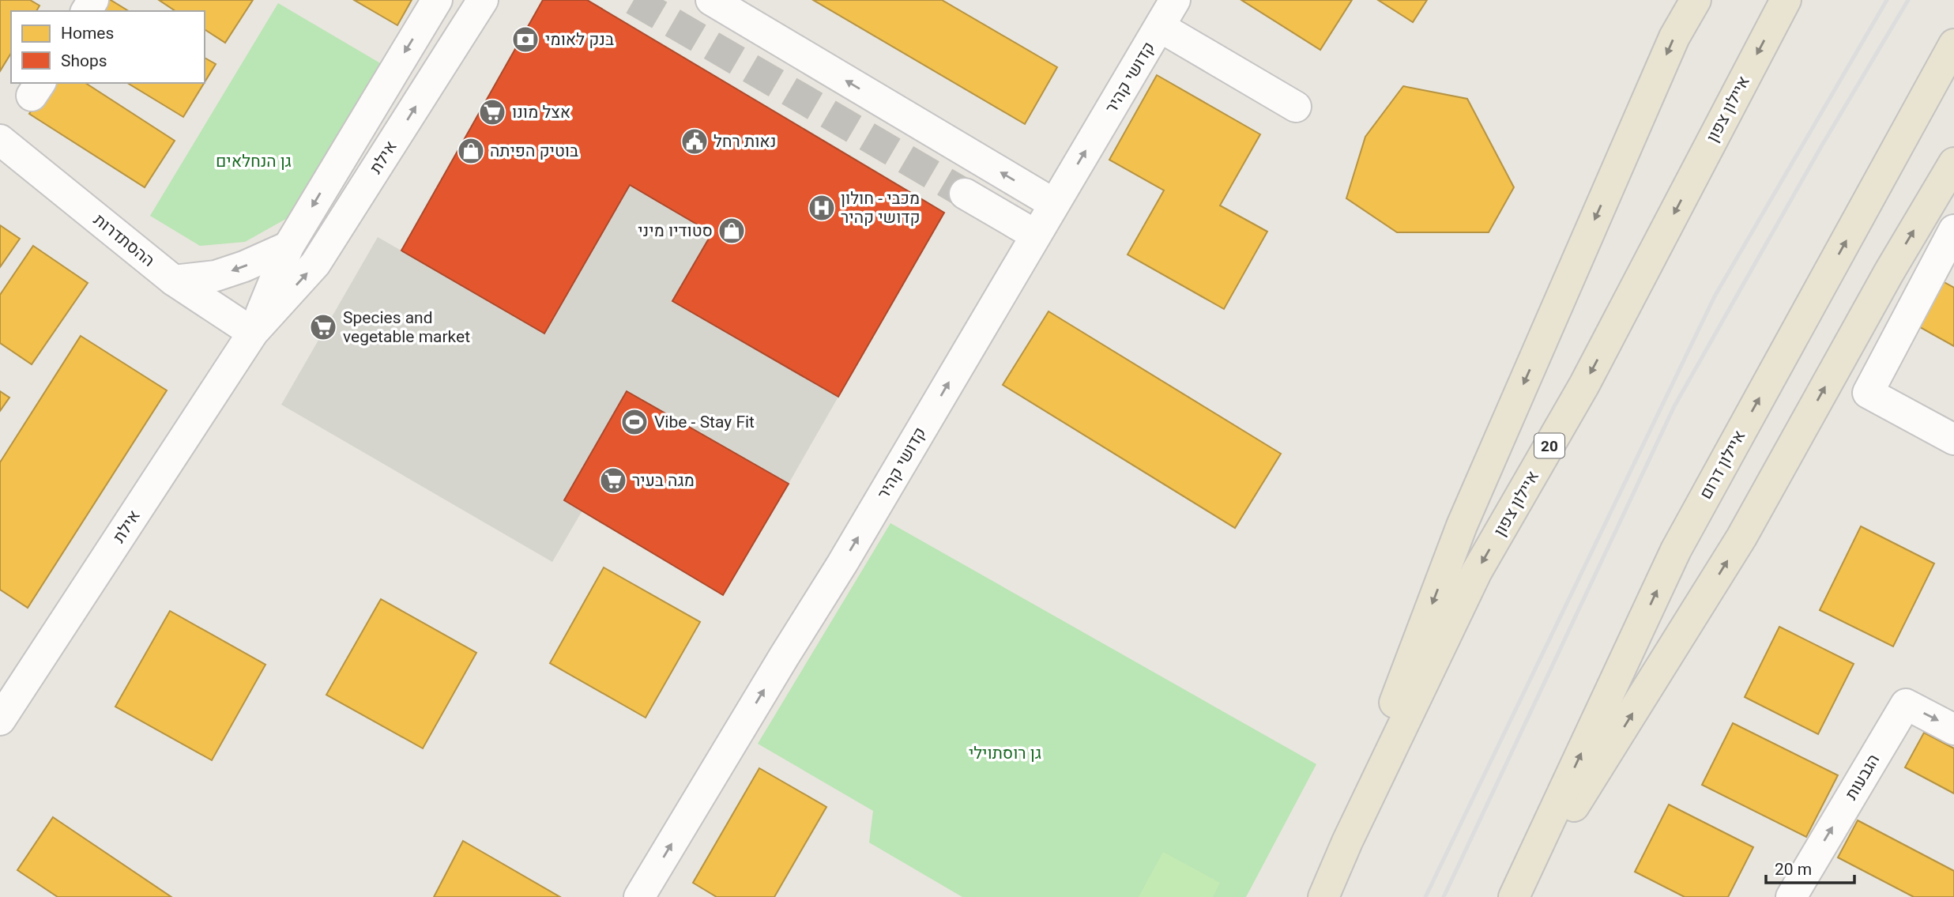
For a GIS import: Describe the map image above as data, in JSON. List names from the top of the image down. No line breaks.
{"streets":{"highway":["איילון צפון","20","איילון דרום"],"street":["קדושי קהיר","אילת","ההסתדרות","הגבעות"]},"crossings":[["אילת","ההסתדרות"]],"one_way":["קדושי קהיר","הגבעות"],"parks":["גן הנחלאים","גן רוסתוילי"],"places":{"bank":["בנק לאומי"],"supermarket":["אצל מונו","Species and vegetable market","מגה בעיר"],"public building":["נאות רחל"],"shop":["בוטיק הפיתה","סטודיו מיני"],"hospital":["מכבי - חולון קדושי קהיר"],"sports":["Vibe - Stay Fit"]},"legend":["Homes","Shops"],"scale_bar":"20 m"}
